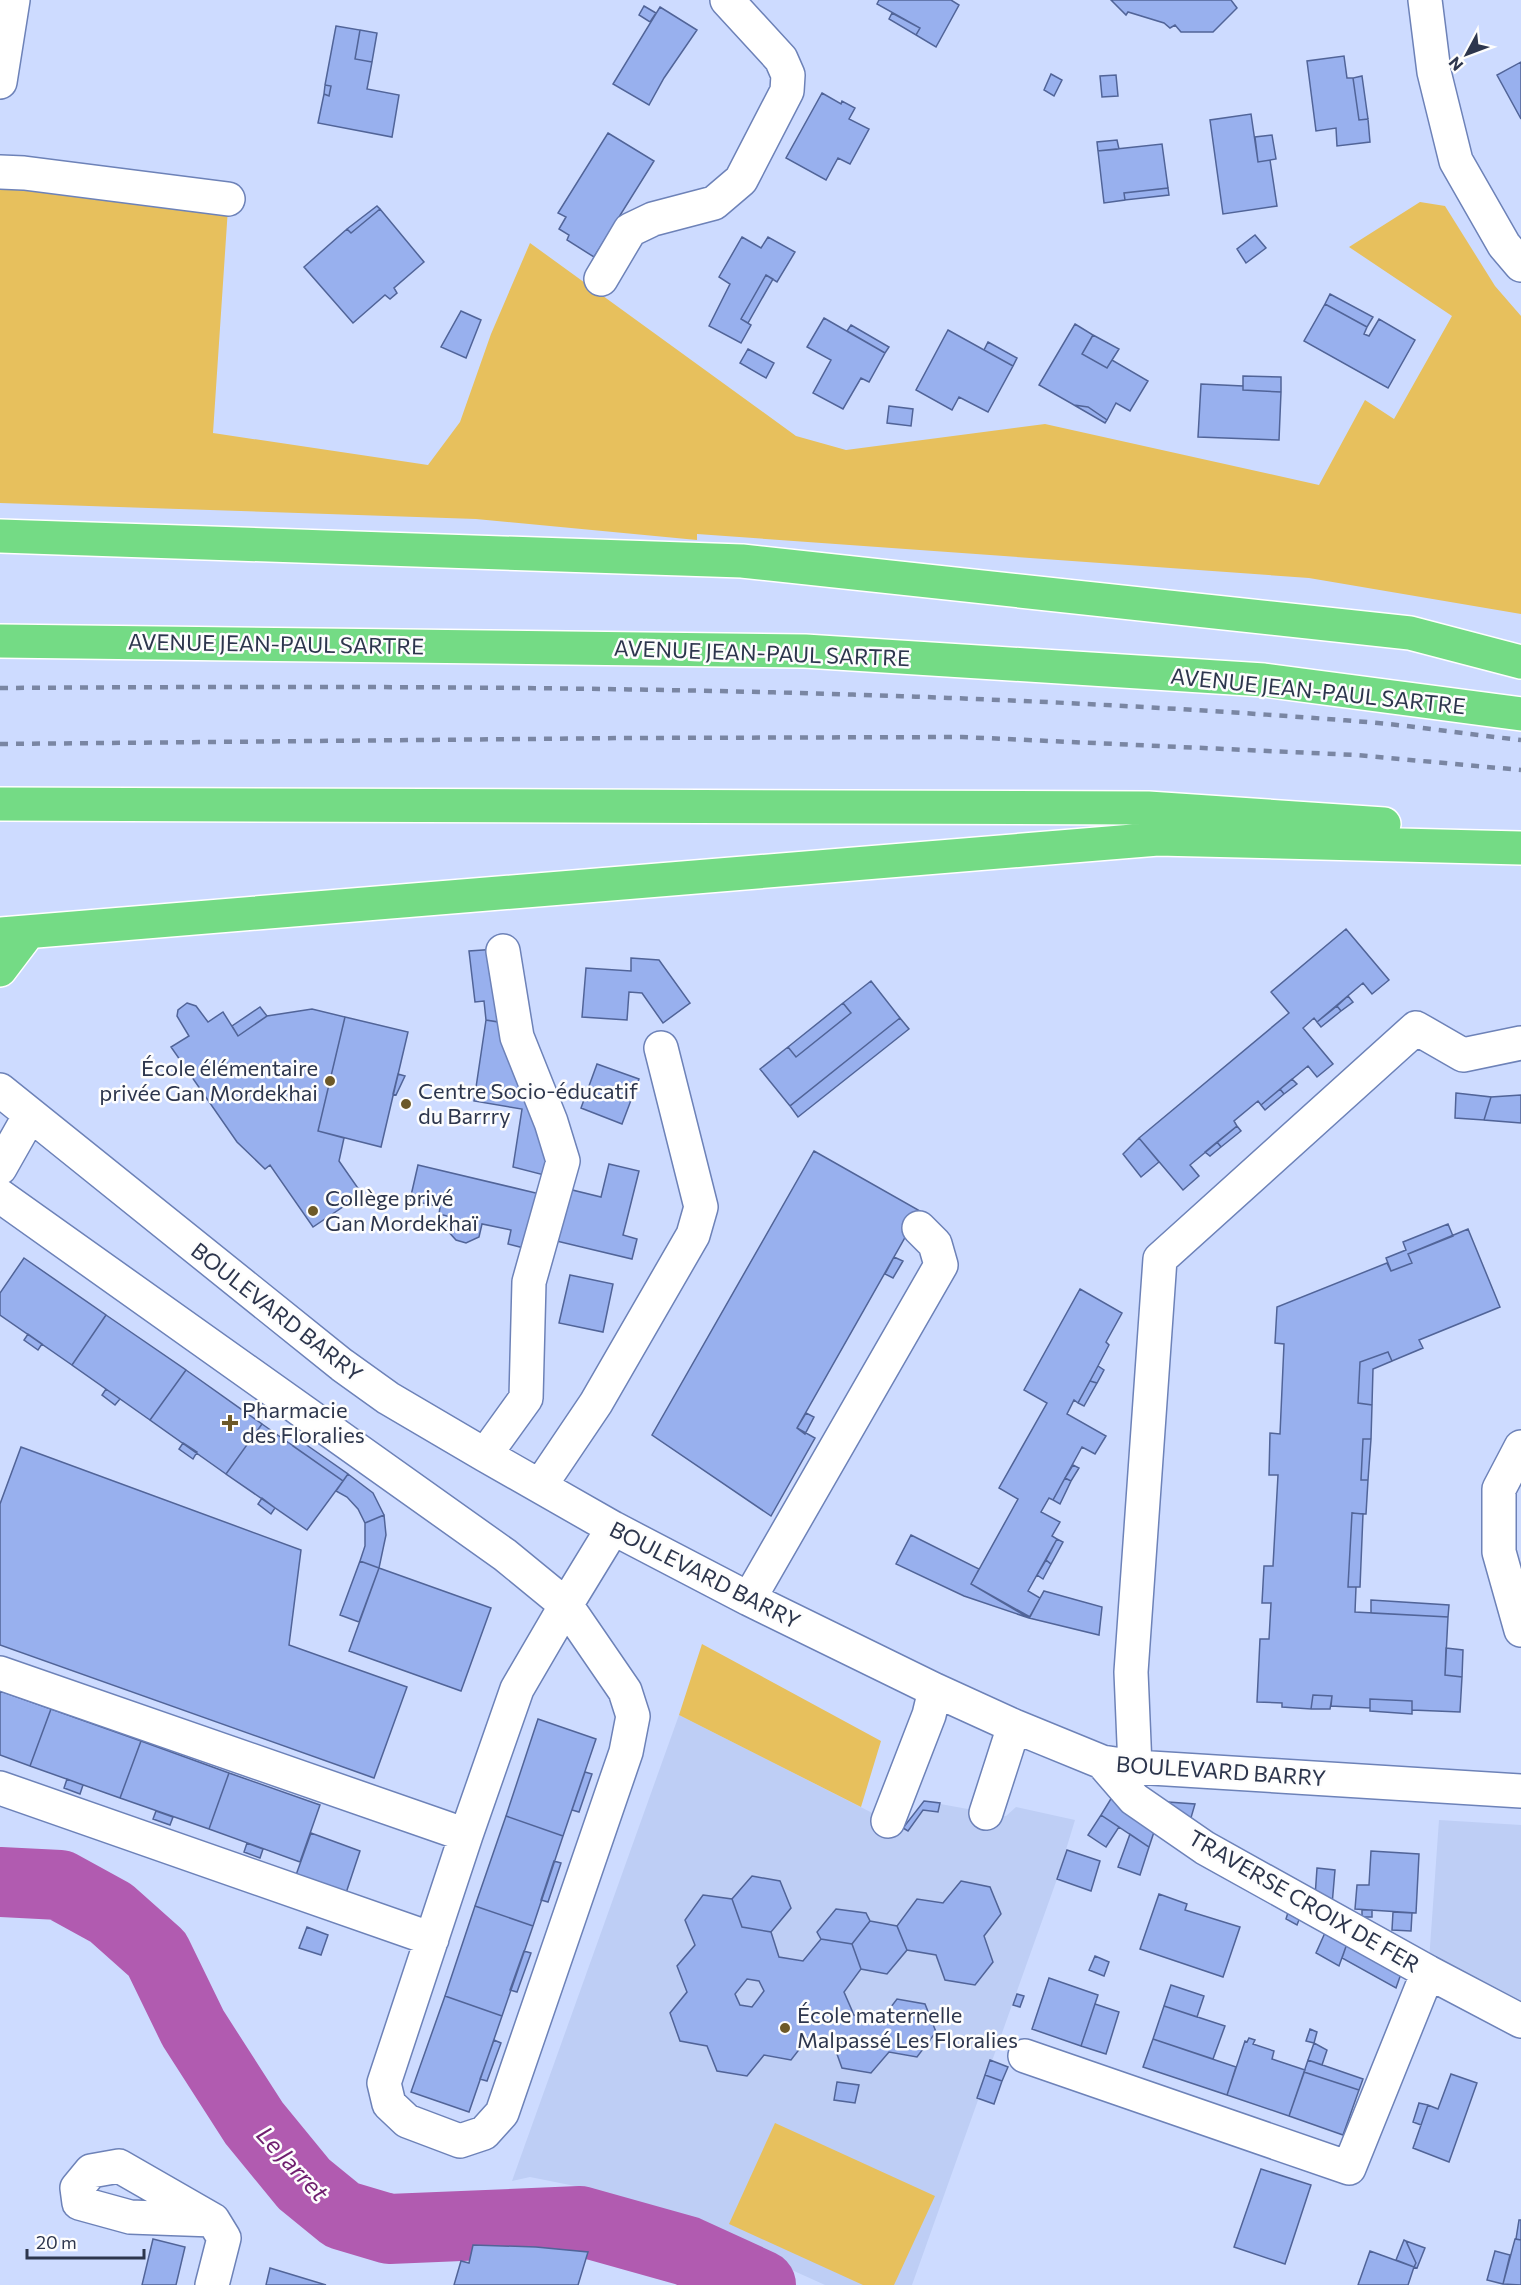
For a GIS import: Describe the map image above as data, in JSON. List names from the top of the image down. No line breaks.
{"streets":{"highway":["AVENUE JEAN-PAUL SARTRE"],"street":["BOULEVARD BARRY","TRAVERSE CROIX DE FER"]},"crossings":[["BOULEVARD BARRY","TRAVERSE CROIX DE FER"]],"water":["Le Jarret"],"places":{"other":["École élémentaire privée Gan Mordekhai","Centre Socio-éducatif du Barrry","Collège privé Gan Mordekhaï","École maternelle Malpassé Les Floralies"],"health":["Pharmacie des Floralies"]},"scale_bar":"20 m","north":"bottom left"}
